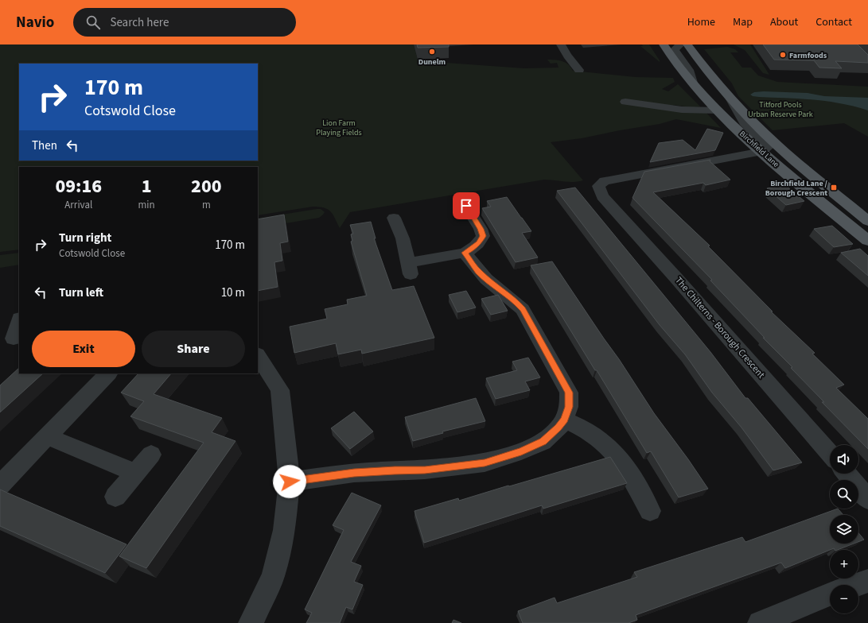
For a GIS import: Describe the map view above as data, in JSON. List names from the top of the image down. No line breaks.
{"streets":{"main road":["Birchfield Lane"],"street":["The Chilterns - Borough Crescent"]},"crossings":[["Birchfield Lane","The Chilterns - Borough Crescent"]],"parks":["Titford Pools Urban Reserve Park","Lion Farm Playing Fields"],"places":{"other":["Dunelm","Farmfoods"],"transit":["Birchfield Lane / Borough Crescent"]},"page":{"header":"Navio","search":"Search here","nav":["Home","Map","About","Contact"],"turn":["170 m","Cotswold Close"],"then":"Then","eta":["09:16","Arrival","1","min","200","m"],"list":[{"name":"Turn right","note":"Cotswold Close","value":"170 m"},{"name":"Turn left","value":"10 m"}],"buttons":["Exit","Share"],"map_buttons":["+","−"]}}
